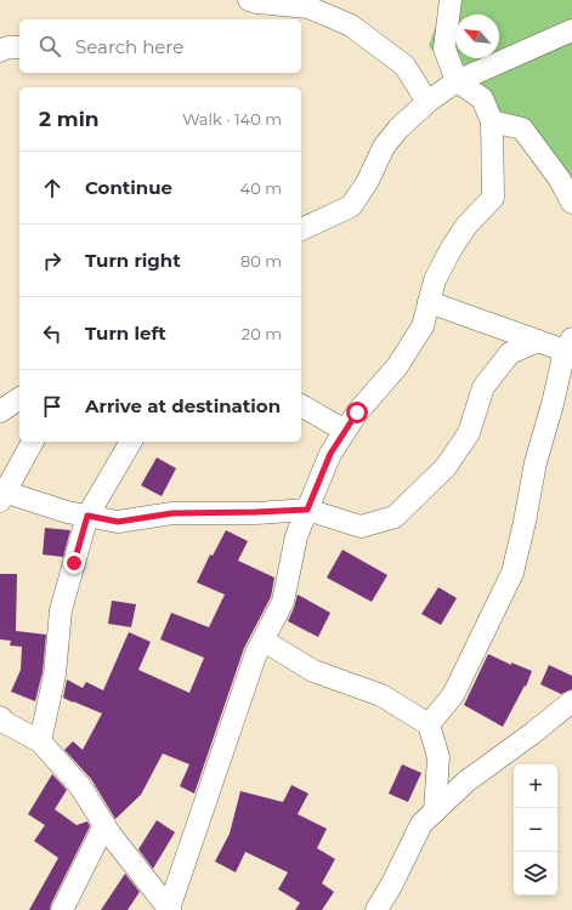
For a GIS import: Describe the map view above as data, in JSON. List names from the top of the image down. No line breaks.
{"north":"top left","page":{"search":"Search here","heading":["2 min","Walk · 140 m"],"list":[["Continue","40 m"],["Turn right","80 m"],["Turn left","20 m"],"Arrive at destination"],"map_buttons":["+","−"]}}
